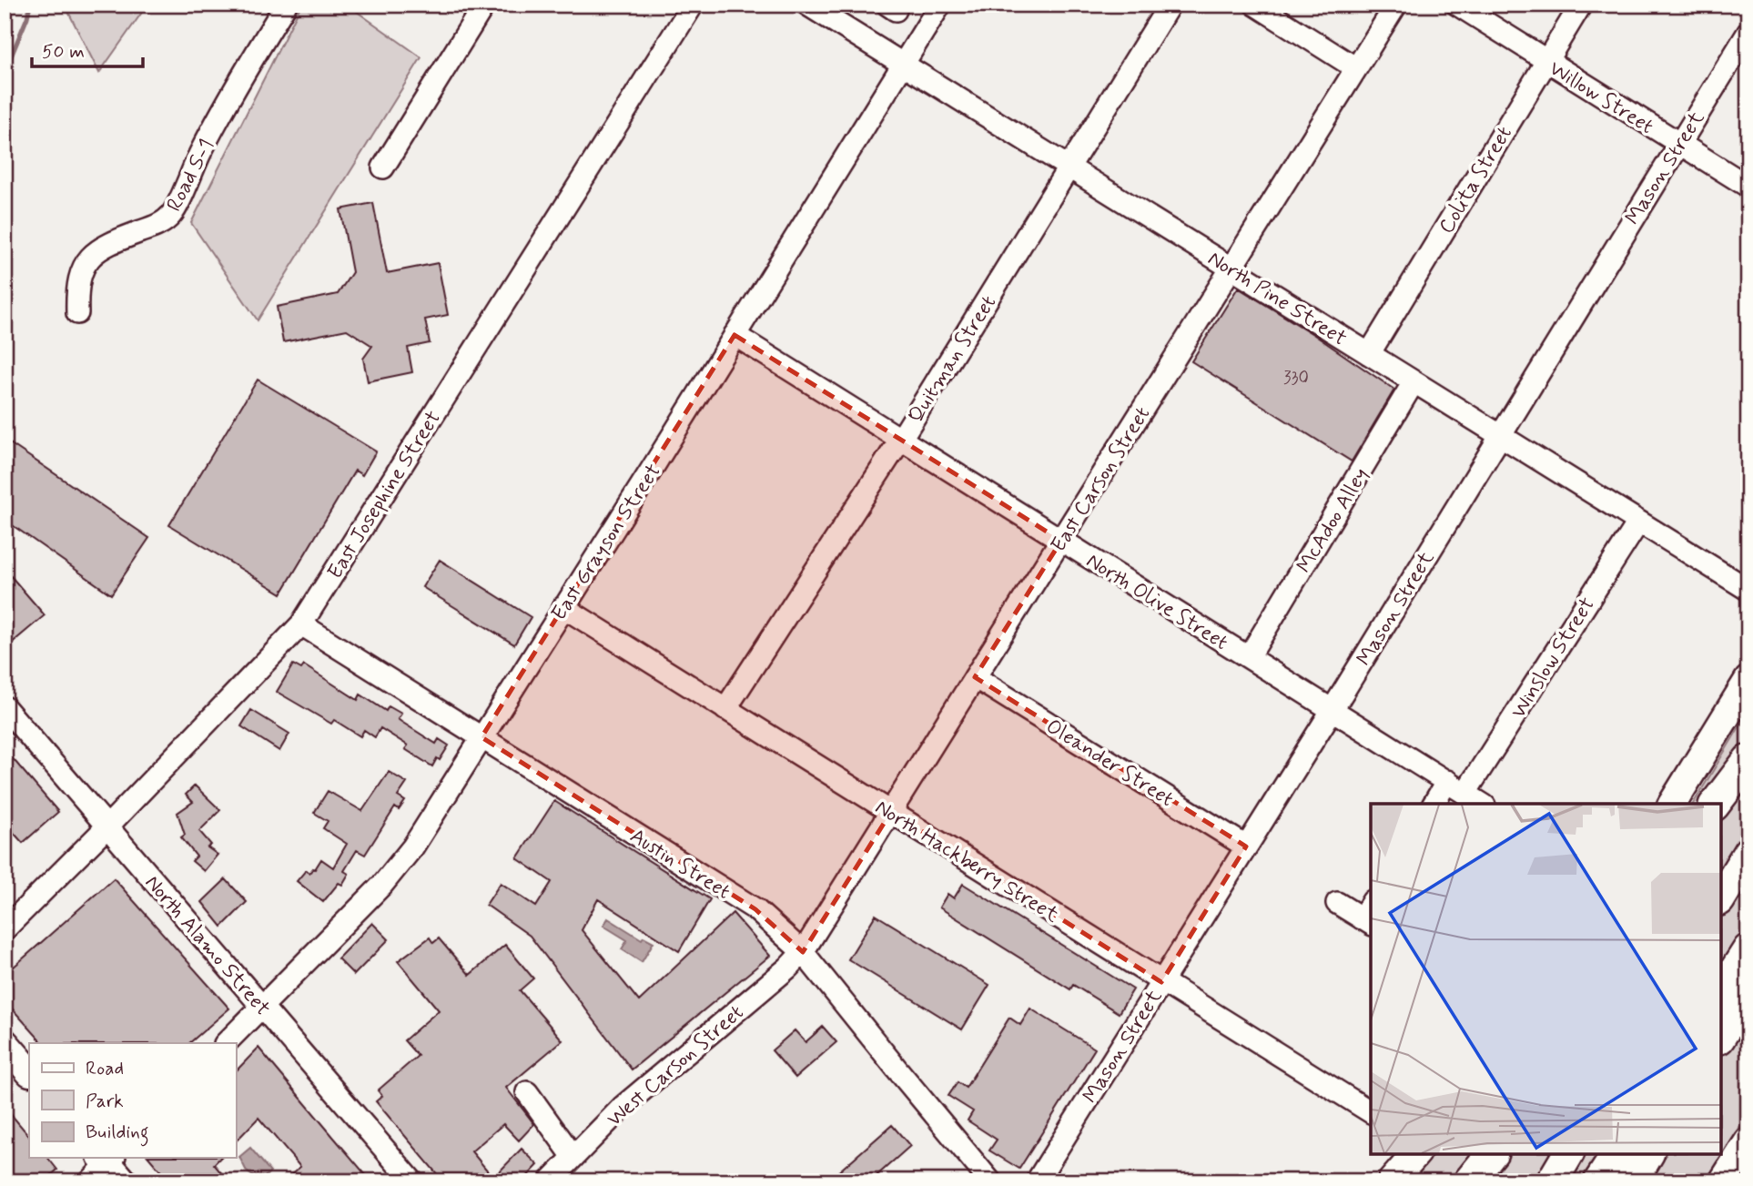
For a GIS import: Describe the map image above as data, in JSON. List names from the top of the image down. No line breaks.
{"streets":{"street":["Willow Street","Mason Street","Road S-1","Colita Street","North Pine Street","Quitman Street","East Carson Street","East Josephine Street","McAdoo Alley","East Grayson Street","North Olive Street","Winslow Street","Oleander Street","North Hackberry Street","Austin Street","North Alamo Street","West Carson Street"]},"crossings":[["Willow Street","Mason Street"],["Willow Street","Colita Street"],["Mason Street","North Pine Street"],["Mason Street","North Olive Street"],["Mason Street","Oleander Street"],["Mason Street","North Hackberry Street"],["Colita Street","North Pine Street"],["North Pine Street","Quitman Street"],["North Pine Street","East Carson Street"],["North Pine Street","McAdoo Alley"],["North Pine Street","East Grayson Street"],["North Pine Street","Winslow Street"],["Quitman Street","North Olive Street"],["Quitman Street","North Hackberry Street"],["East Carson Street","North Olive Street"],["East Carson Street","Oleander Street"],["East Carson Street","North Hackberry Street"],["East Carson Street","Austin Street"],["East Carson Street","West Carson Street"],["East Josephine Street","Austin Street"],["East Josephine Street","North Alamo Street"],["McAdoo Alley","North Olive Street"],["East Grayson Street","North Olive Street"],["East Grayson Street","North Hackberry Street"],["East Grayson Street","Austin Street"],["East Grayson Street","North Alamo Street"],["North Olive Street","Winslow Street"],["Austin Street","West Carson Street"]],"house_numbers":["330"],"legend":["Road","Park","Building"],"scale_bar":"50 m"}
